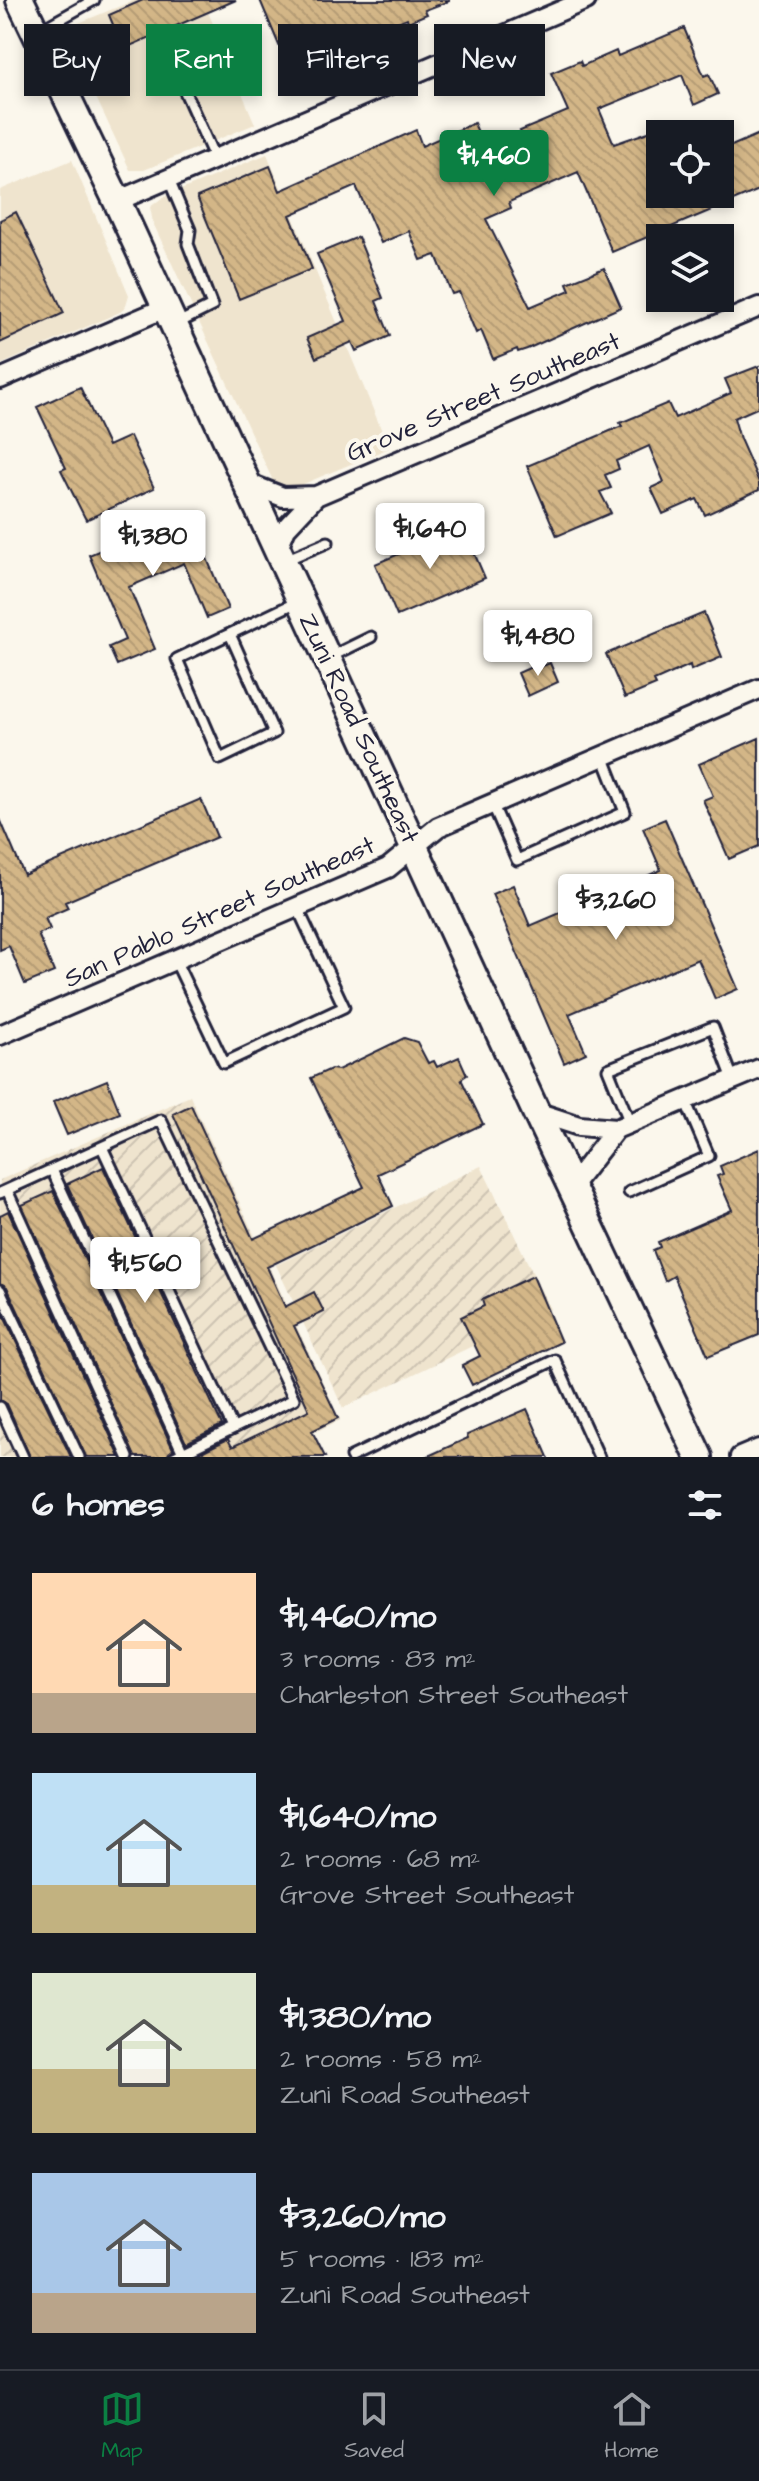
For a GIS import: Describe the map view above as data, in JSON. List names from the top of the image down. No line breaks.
{"streets":{"street":["Grove Street Southeast","Zuni Road Southeast","San Pablo Street Southeast"]},"crossings":[["Grove Street Southeast","Zuni Road Southeast"],["Zuni Road Southeast","San Pablo Street Southeast"]],"page":{"chip":["Buy","Rent","Filters","New"],"price":["$1,460","$1,640","$1,380","$1,480","$3,260","$1,560"],"heading":"6 homes","list":[{"name":"$1,460/mo","note":"3 rooms · 83 m² · Charleston Street Southeast"},{"name":"$1,640/mo","note":"2 rooms · 68 m² · Grove Street Southeast"},{"name":"$1,380/mo","note":"2 rooms · 58 m² · Zuni Road Southeast"},{"name":"$3,260/mo","note":"5 rooms · 183 m² · Zuni Road Southeast"}],"tabs":["Map","Saved","Home"]}}
